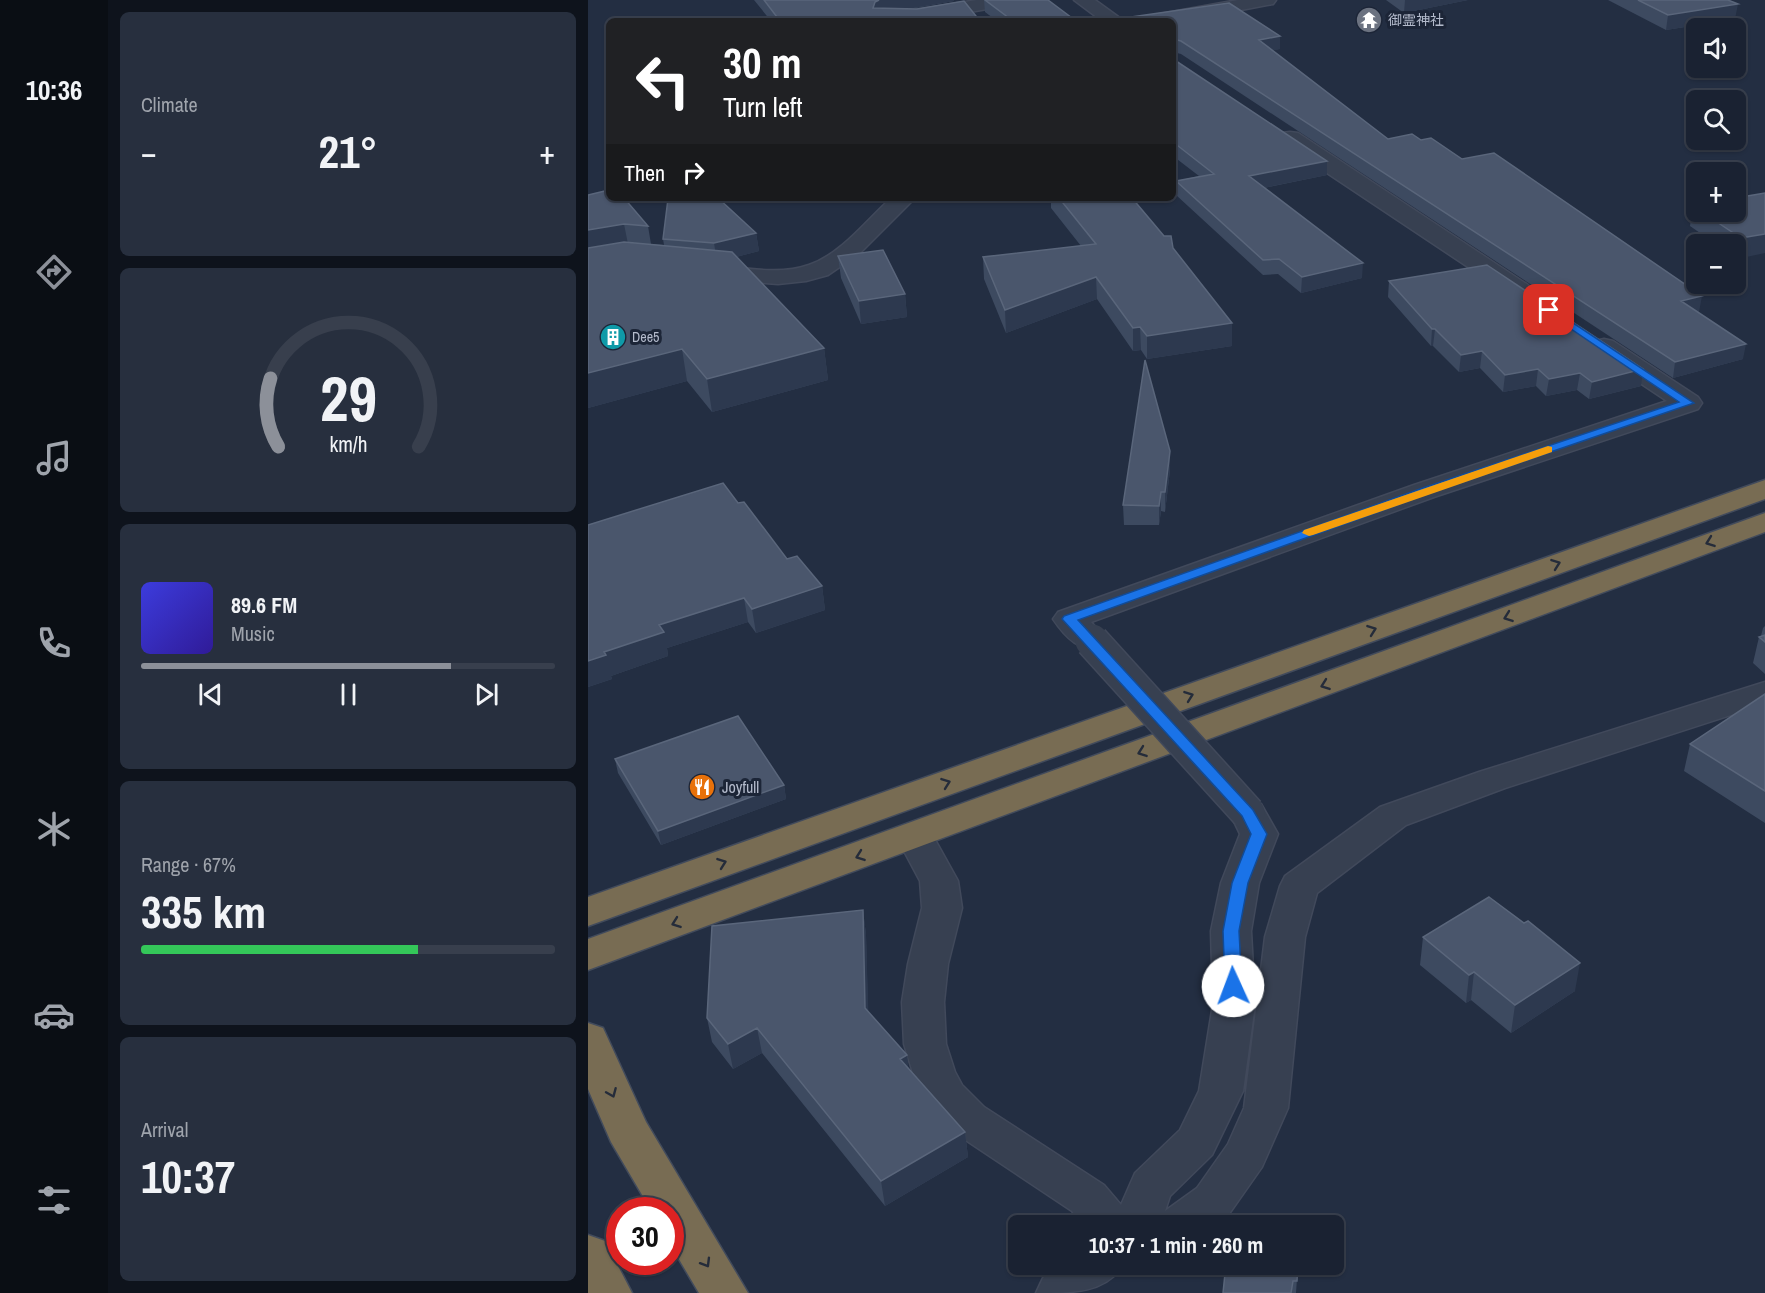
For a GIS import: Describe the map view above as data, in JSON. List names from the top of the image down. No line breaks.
{"places":{"temple":["御霊神社"],"building":["Dee5"],"restaurant":["Joyfull"]},"page":{"tabs":"10:36","tile":["Climate",["Range · 67%","335 km"],["Arrival","10:37"]],"map_buttons":["+","−"],"turn":["30 m","Turn left"],"heat":["−","21°","+"],"then":"Then","song":["89.6 FM","Music"],"limit":"30","trip":"10:37 · 1 min · 260 m","gauge":["29","km/h"]}}
